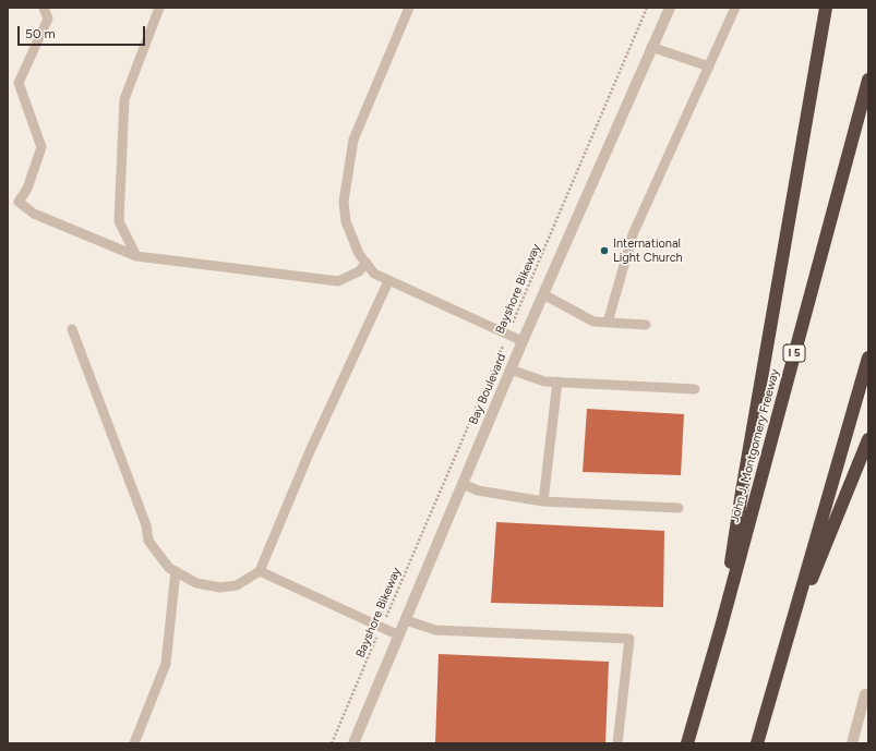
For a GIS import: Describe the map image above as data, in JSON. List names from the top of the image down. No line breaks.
{"streets":{"highway":["I 5","John J. Montgomery Freeway"],"street":["Bay Boulevard"],"path":["Bayshore Bikeway"]},"places":["International Light Church"],"scale_bar":"50 m"}
